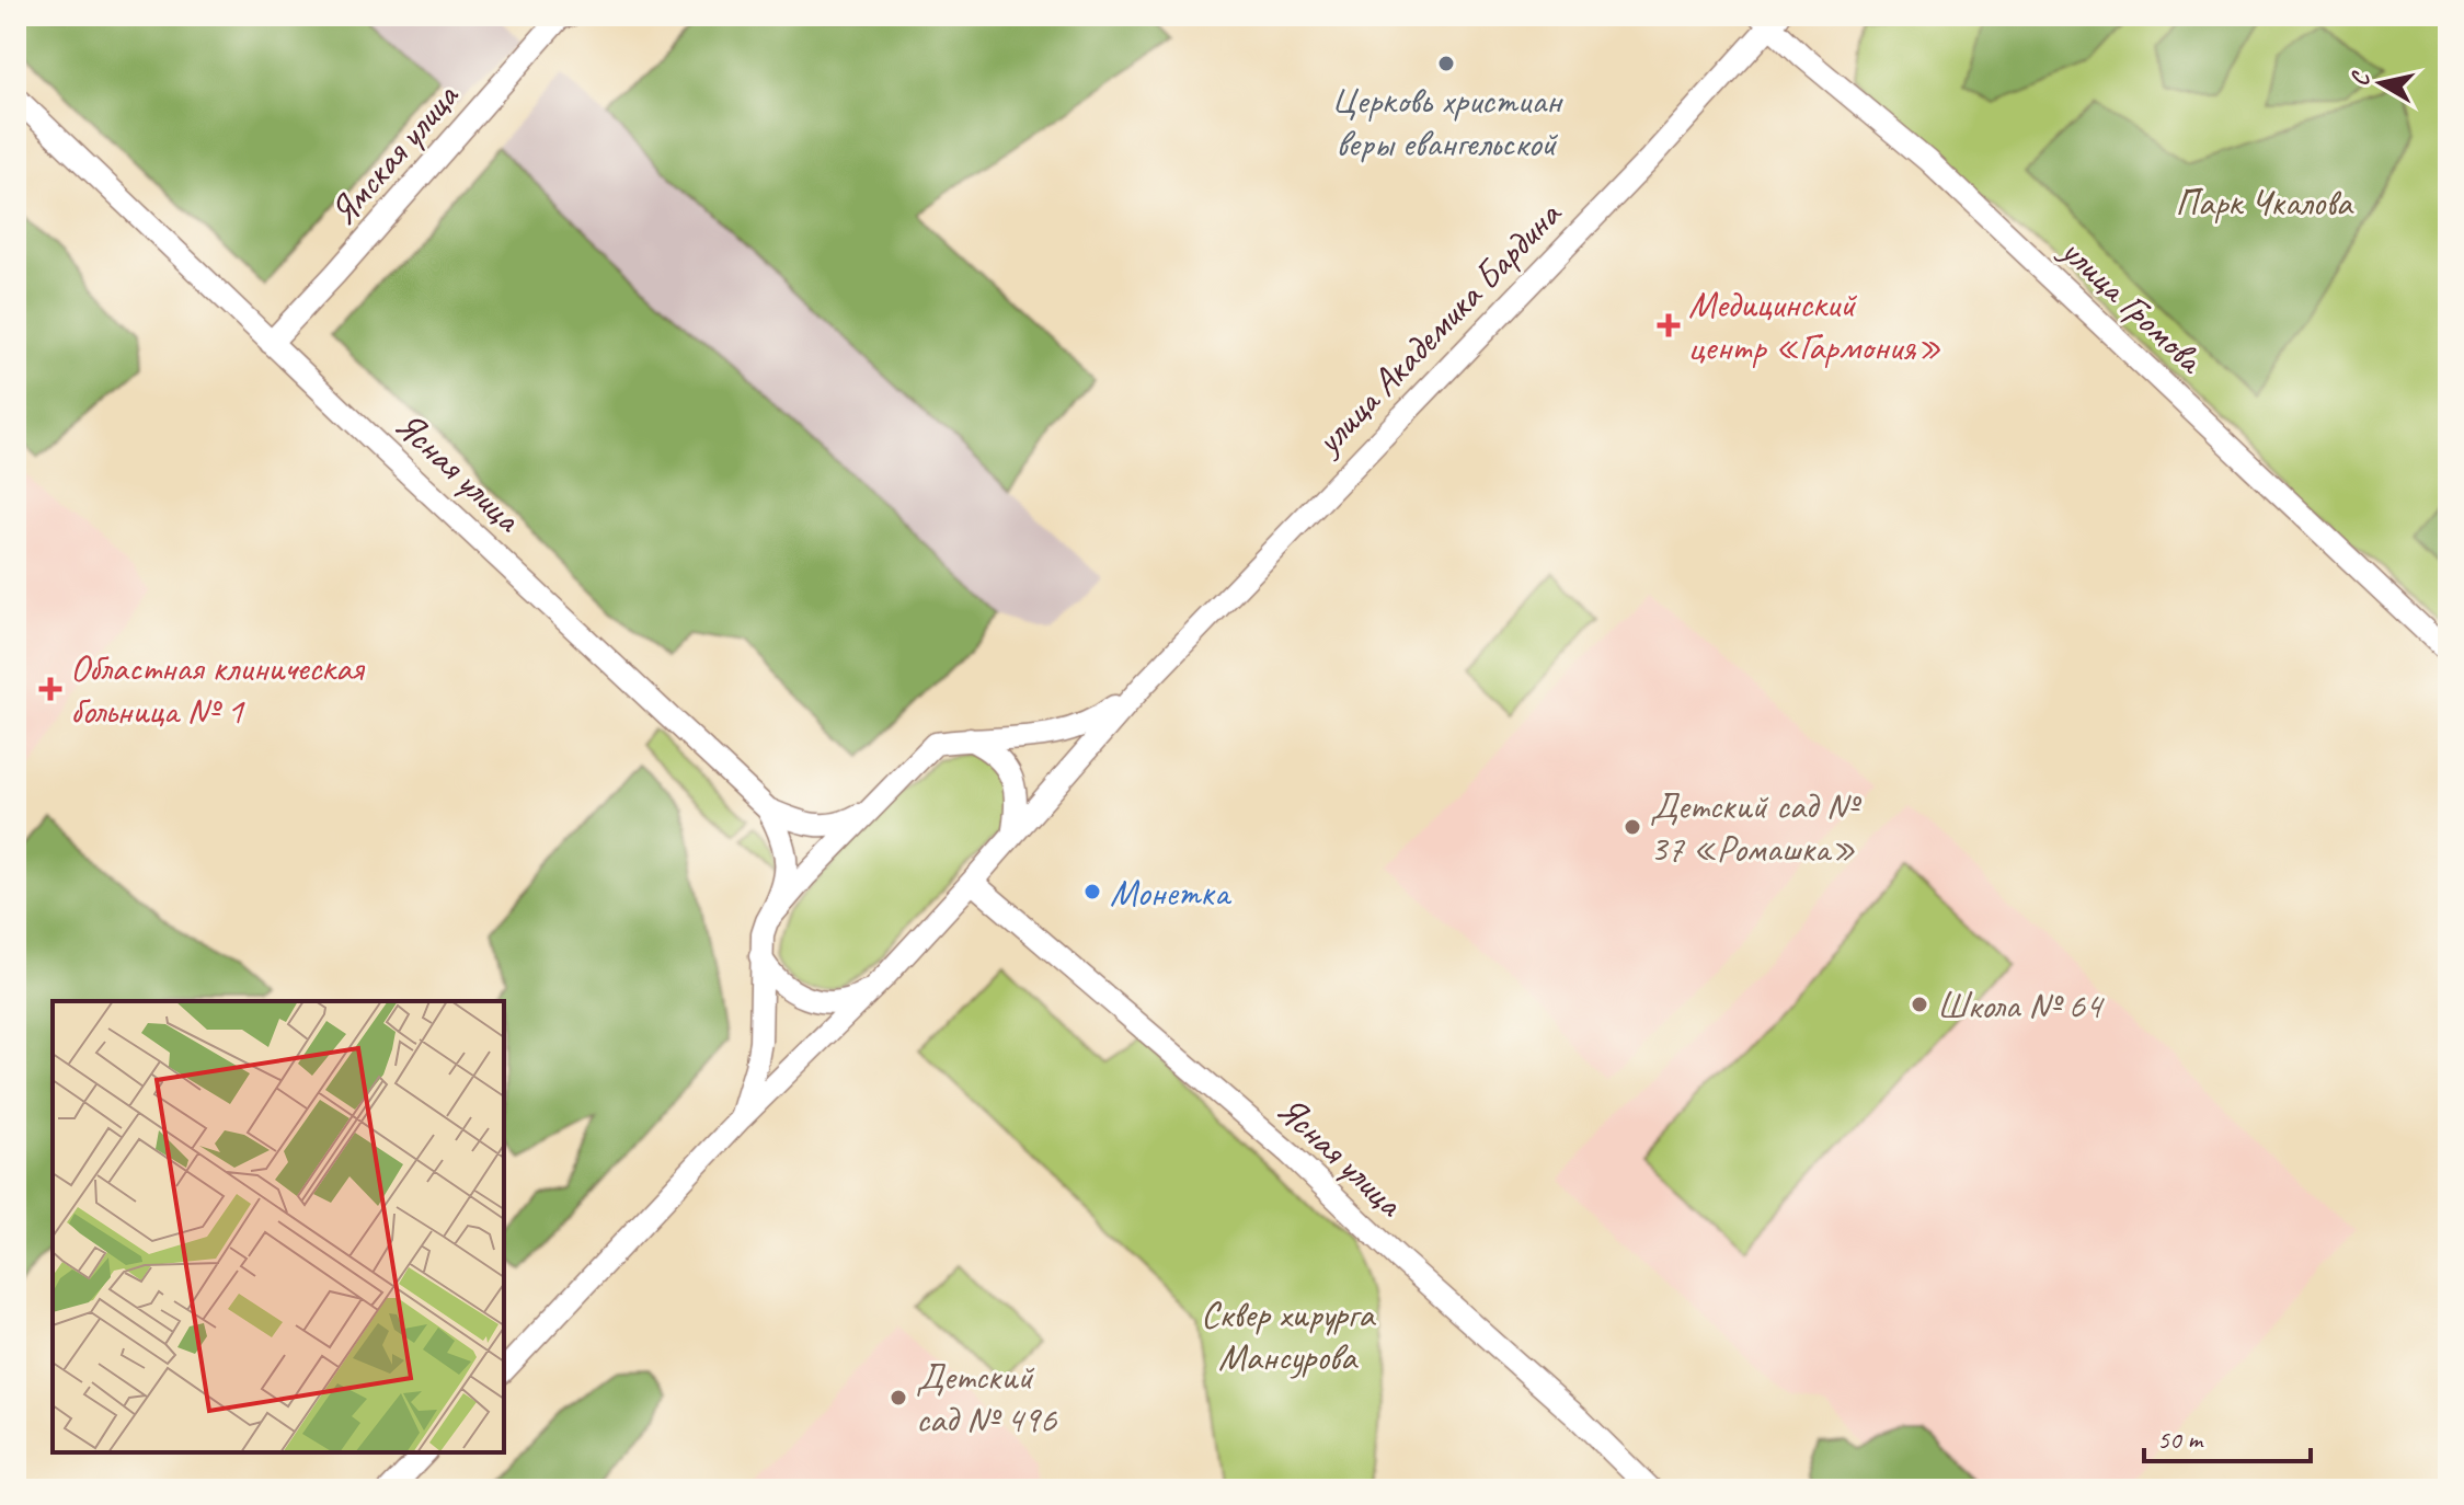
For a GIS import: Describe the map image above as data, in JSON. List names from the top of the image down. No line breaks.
{"streets":{"street":["Ямская улица","улица Громова","улица Академика Бардина","Ясная улица"]},"crossings":[["Ямская улица","Ясная улица"],["улица Громова","улица Академика Бардина"],["улица Академика Бардина","Ясная улица"]],"parks":["Парк Чкалова","Сквер хирурга Мансурова"],"places":{"other":["Церковь христиан веры евангельской","Детский сад № 37 «Ромашка»","Монетка","Школа № 64","Детский сад № 496"],"health":["Медицинский центр «Гармония»","Областная клиническая больница № 1"]},"scale_bar":"50 m","north":"left"}
